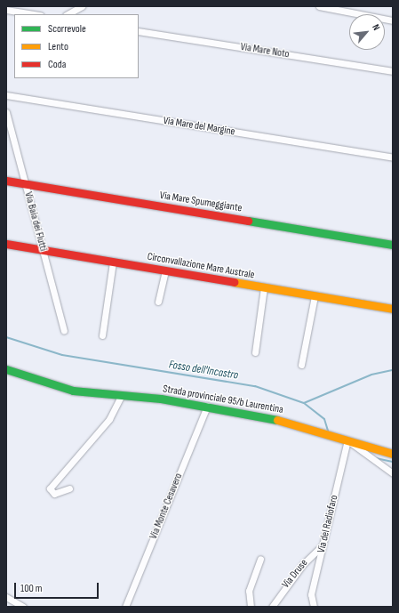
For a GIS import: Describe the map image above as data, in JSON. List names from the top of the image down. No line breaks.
{"streets":{"street":["Via Mare Noto","Via Mare del Margine","Via Mare Spumeggiante","Via Baia dei Flutti","Circonvallazione Mare Australe","Strada provinciale 95/b Laurentina","Via Monte Cesavero","Via del Radiofaro","Via Druse"]},"crossings":[["Via Mare Spumeggiante","Via Baia dei Flutti"],["Via Baia dei Flutti","Circonvallazione Mare Australe"],["Strada provinciale 95/b Laurentina","Via Monte Cesavero"],["Strada provinciale 95/b Laurentina","Via del Radiofaro"],["Via del Radiofaro","Via Druse"]],"water":["Fosso dell'Incastro"],"legend":["Scorrevole","Lento","Coda"],"scale_bar":"100 m","north":"top right"}
